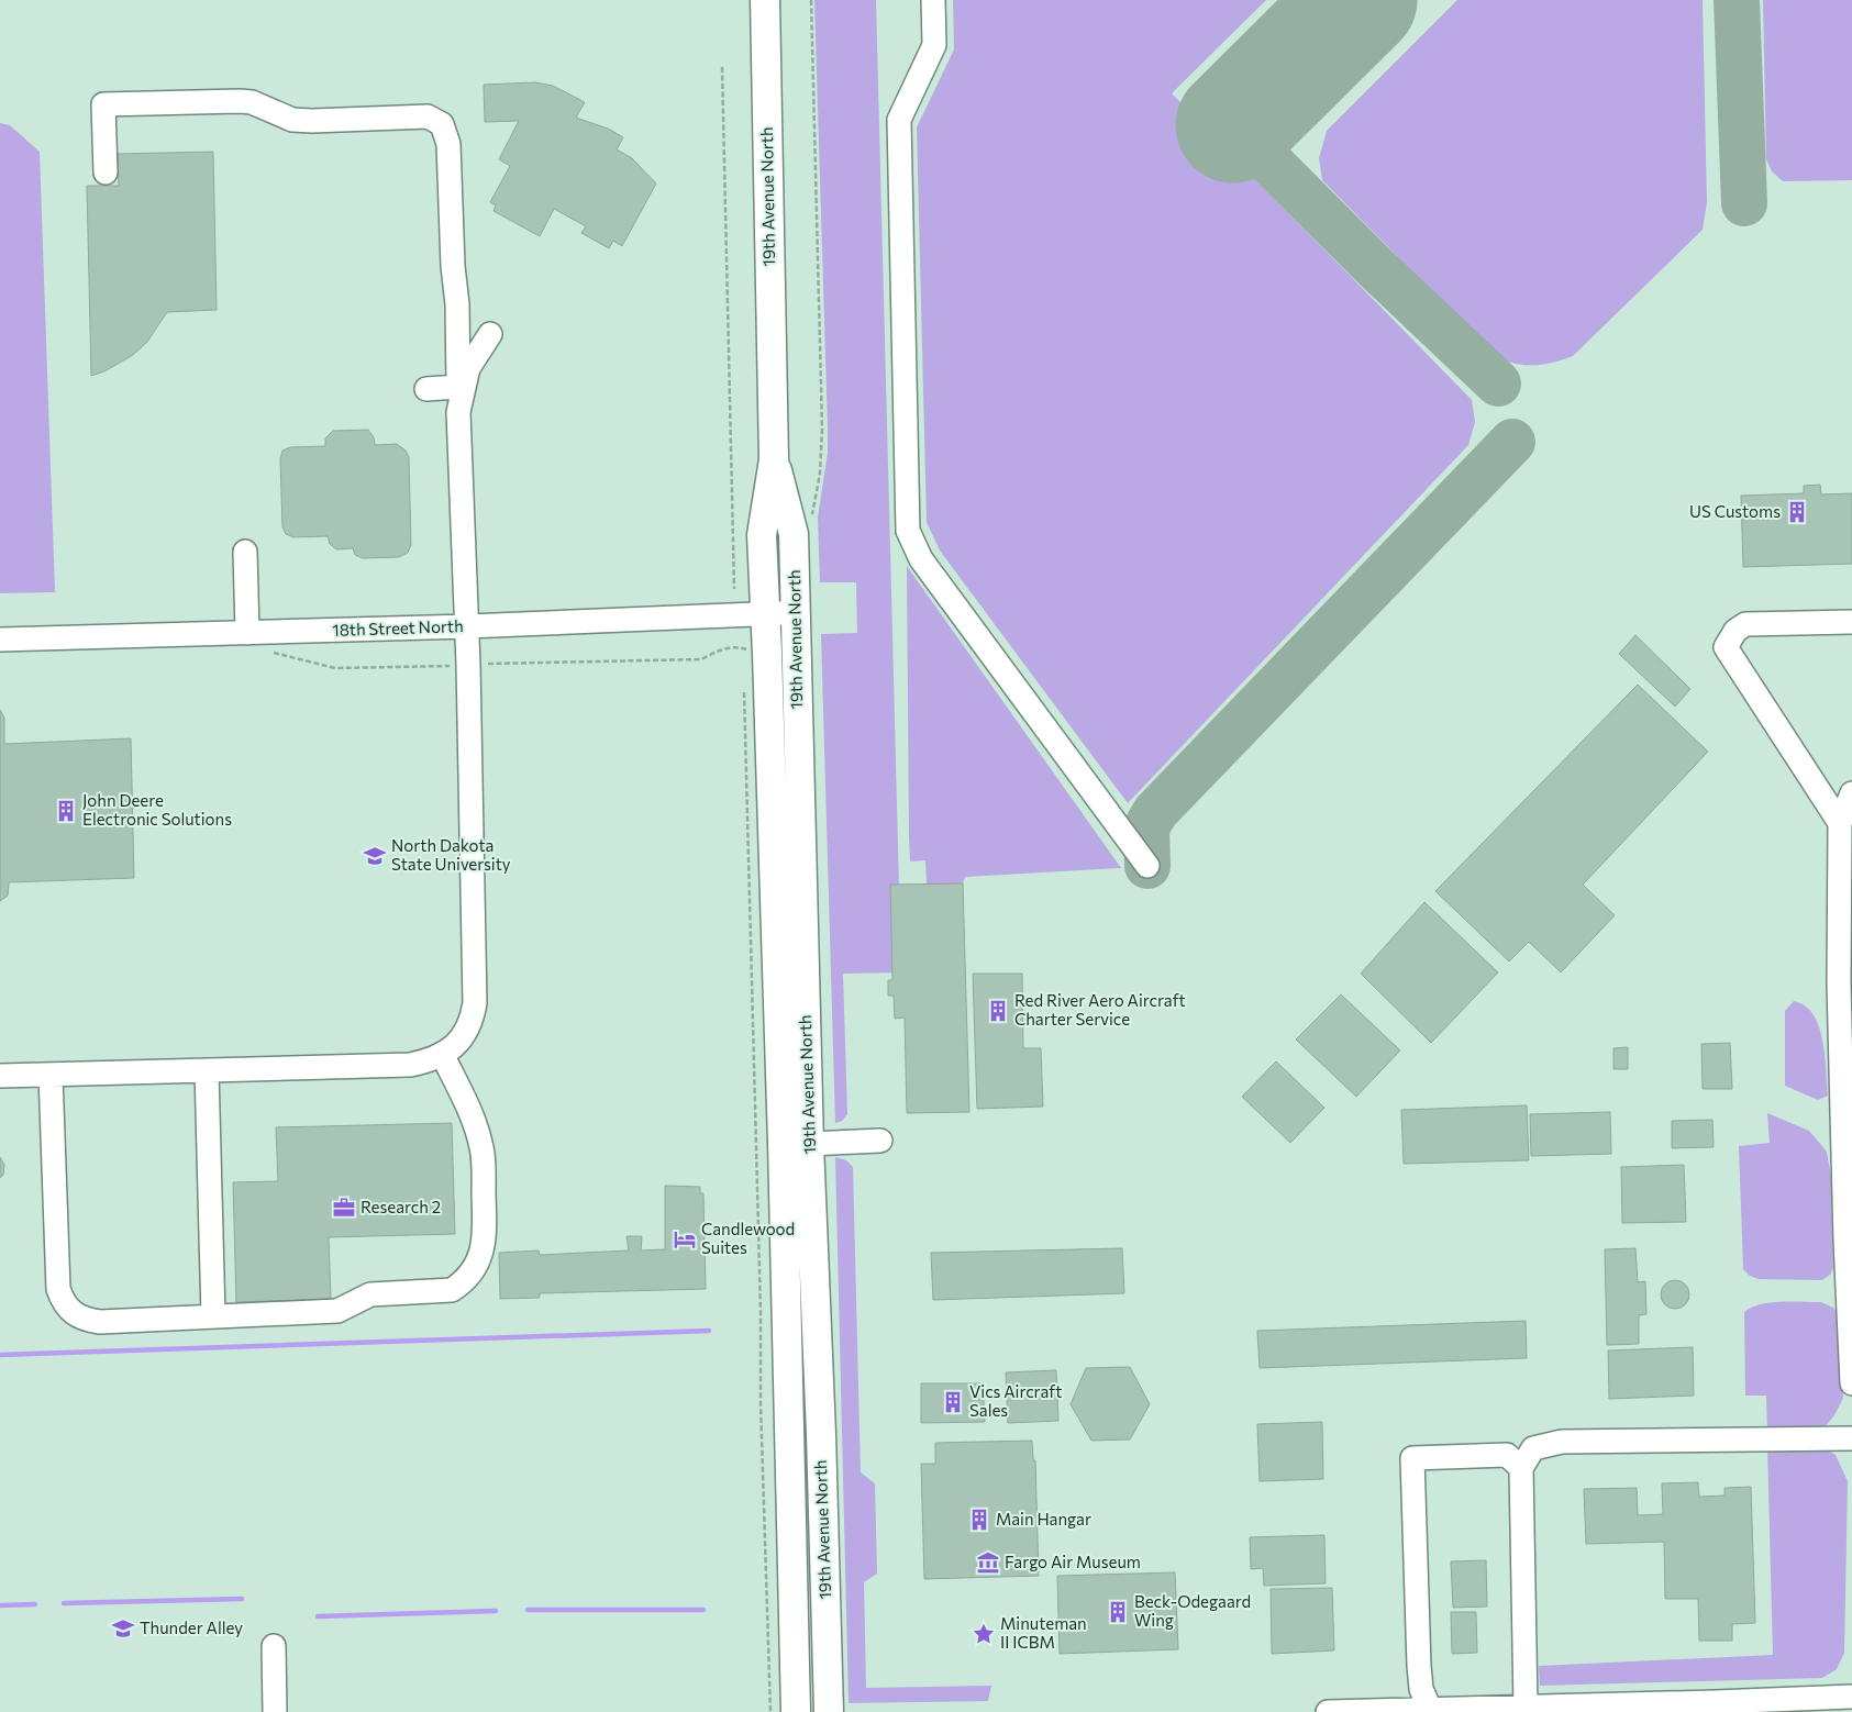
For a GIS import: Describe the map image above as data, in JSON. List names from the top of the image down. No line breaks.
{"streets":{"main road":["19th Avenue North"],"street":["18th Street North"]},"crossings":[["19th Avenue North","18th Street North"]],"places":{"building":["US Customs","John Deere Electronic Solutions","Red River Aero Aircraft Charter Service","Vics Aircraft Sales","Main Hangar","Beck-Odegaard Wing"],"school or university":["North Dakota State University","Thunder Alley"],"office":["Research 2"],"hotel":["Candlewood Suites"],"museum":["Fargo Air Museum"],"place":["Minuteman II ICBM"]}}
